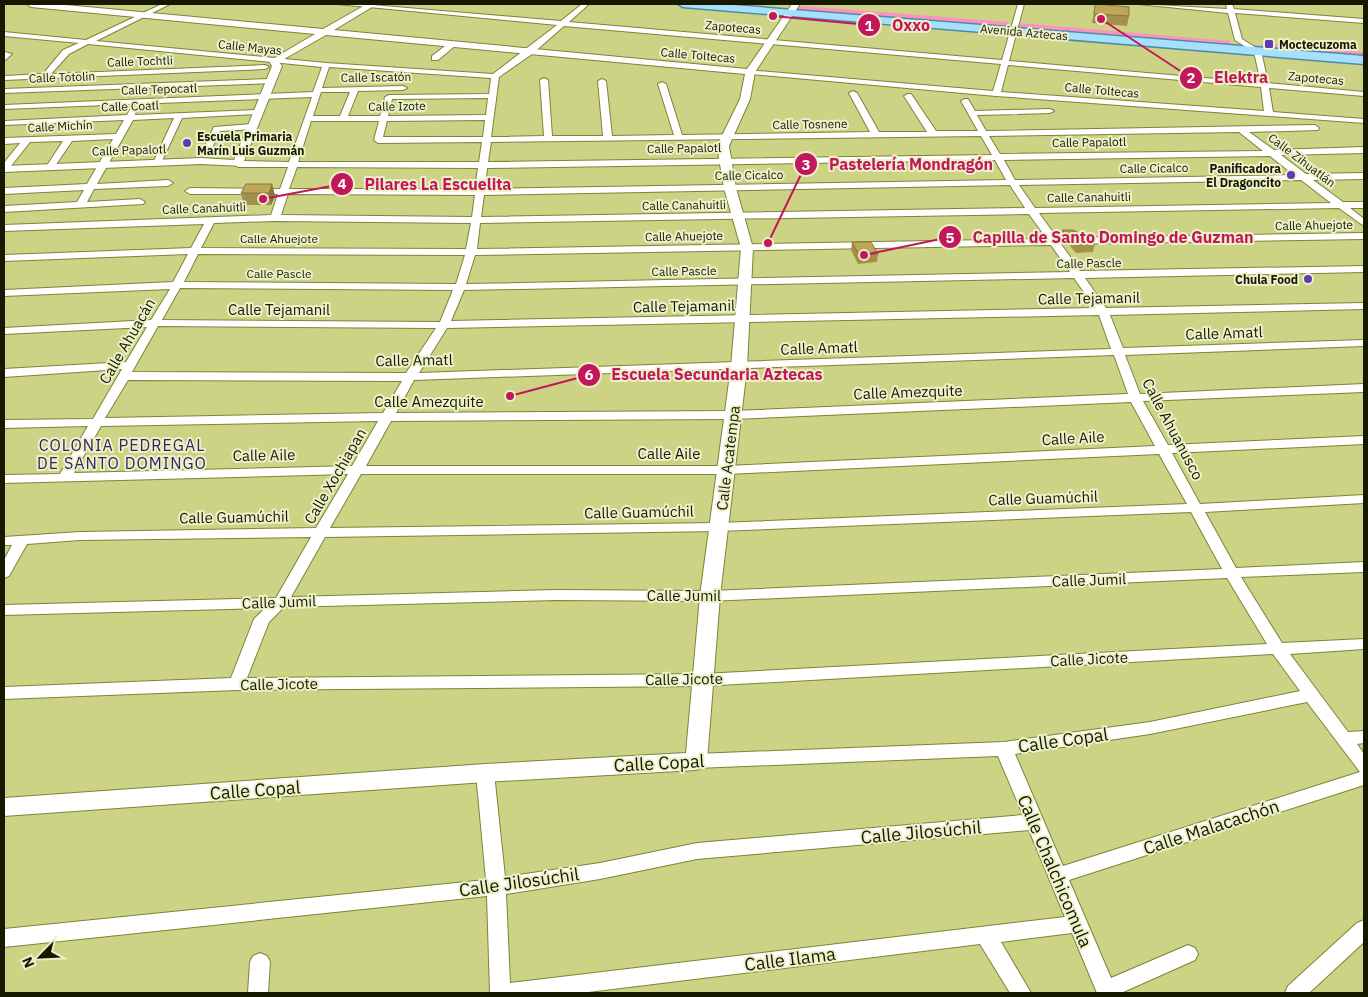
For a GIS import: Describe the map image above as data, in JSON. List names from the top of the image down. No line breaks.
{"streets":{"main road":["Avenida Aztecas"],"street":["Zapotecas","Calle Mayas","Calle Toltecas","Calle Tochtli","Calle Totolin","Calle Iscatón","Calle Tepocatl","Calle Coatl","Calle Izote","Calle Tosnene","Calle Michín","Calle Papalotl","Calle Zihuatlán","Calle Cicalco","Calle Canahuitli","Calle Ahuejote","Calle Pascle","Calle Tejamanil","Calle Amatl","Calle Ahuacán","Calle Amezquite","Calle Ahuanusco","Calle Aile","Calle Acatempa","Calle Xochiapan","Calle Guamúchil","Calle Jumil","Calle Jicote","Calle Copal","Calle Malacachón","Calle Jilosúchil","Calle Chalchicomula","Calle Ilama"]},"crossings":[["Calle Mayas","Calle Tochtli"],["Calle Mayas","Calle Xochiapan"],["Calle Toltecas","Calle Zihuatlán"],["Calle Iscatón","Calle Tepocatl"],["Calle Izote","Calle Tosnene"],["Calle Izote","Calle Xochiapan"],["Calle Tosnene","Calle Zihuatlán"],["Calle Tosnene","Calle Ahuanusco"],["Calle Tosnene","Calle Acatempa"],["Calle Tosnene","Calle Xochiapan"],["Calle Papalotl","Calle Zihuatlán"],["Calle Papalotl","Calle Ahuanusco"],["Calle Papalotl","Calle Acatempa"],["Calle Papalotl","Calle Xochiapan"],["Calle Zihuatlán","Calle Cicalco"],["Calle Zihuatlán","Calle Canahuitli"],["Calle Cicalco","Calle Ahuanusco"],["Calle Cicalco","Calle Acatempa"],["Calle Cicalco","Calle Xochiapan"],["Calle Canahuitli","Calle Ahuacán"],["Calle Canahuitli","Calle Ahuanusco"],["Calle Canahuitli","Calle Acatempa"],["Calle Canahuitli","Calle Xochiapan"],["Calle Ahuejote","Calle Ahuacán"],["Calle Ahuejote","Calle Ahuanusco"],["Calle Ahuejote","Calle Acatempa"],["Calle Ahuejote","Calle Xochiapan"],["Calle Pascle","Calle Ahuacán"],["Calle Pascle","Calle Ahuanusco"],["Calle Pascle","Calle Acatempa"],["Calle Pascle","Calle Xochiapan"],["Calle Tejamanil","Calle Ahuacán"],["Calle Tejamanil","Calle Ahuanusco"],["Calle Tejamanil","Calle Acatempa"],["Calle Tejamanil","Calle Xochiapan"],["Calle Amatl","Calle Ahuacán"],["Calle Amatl","Calle Ahuanusco"],["Calle Amatl","Calle Acatempa"],["Calle Amatl","Calle Xochiapan"],["Calle Ahuacán","Calle Amezquite"],["Calle Ahuacán","Calle Aile"],["Calle Amezquite","Calle Ahuanusco"],["Calle Amezquite","Calle Acatempa"],["Calle Amezquite","Calle Xochiapan"],["Calle Ahuanusco","Calle Aile"],["Calle Ahuanusco","Calle Guamúchil"],["Calle Ahuanusco","Calle Jumil"],["Calle Ahuanusco","Calle Jicote"],["Calle Ahuanusco","Calle Copal"],["Calle Aile","Calle Acatempa"],["Calle Aile","Calle Xochiapan"],["Calle Acatempa","Calle Guamúchil"],["Calle Acatempa","Calle Jumil"],["Calle Acatempa","Calle Jicote"],["Calle Acatempa","Calle Copal"],["Calle Xochiapan","Calle Guamúchil"],["Calle Xochiapan","Calle Jumil"],["Calle Xochiapan","Calle Jicote"],["Calle Copal","Calle Chalchicomula"],["Calle Malacachón","Calle Chalchicomula"],["Calle Jilosúchil","Calle Chalchicomula"],["Calle Chalchicomula","Calle Ilama"]],"districts":["COLONIA PEDREGAL DE SANTO DOMINGO"],"places":{"other":["Oxxo","Elektra","Escuela Primaria Marín Luis Guzmán","Panificadora El Dragoncito","Pilares La Escuelita","Pastelería Mondragón","Capilla de Santo Domingo de Guzman","Chula Food","Escuela Secundaria Aztecas"],"transit":["Moctecuzoma"]},"north":"bottom left"}
